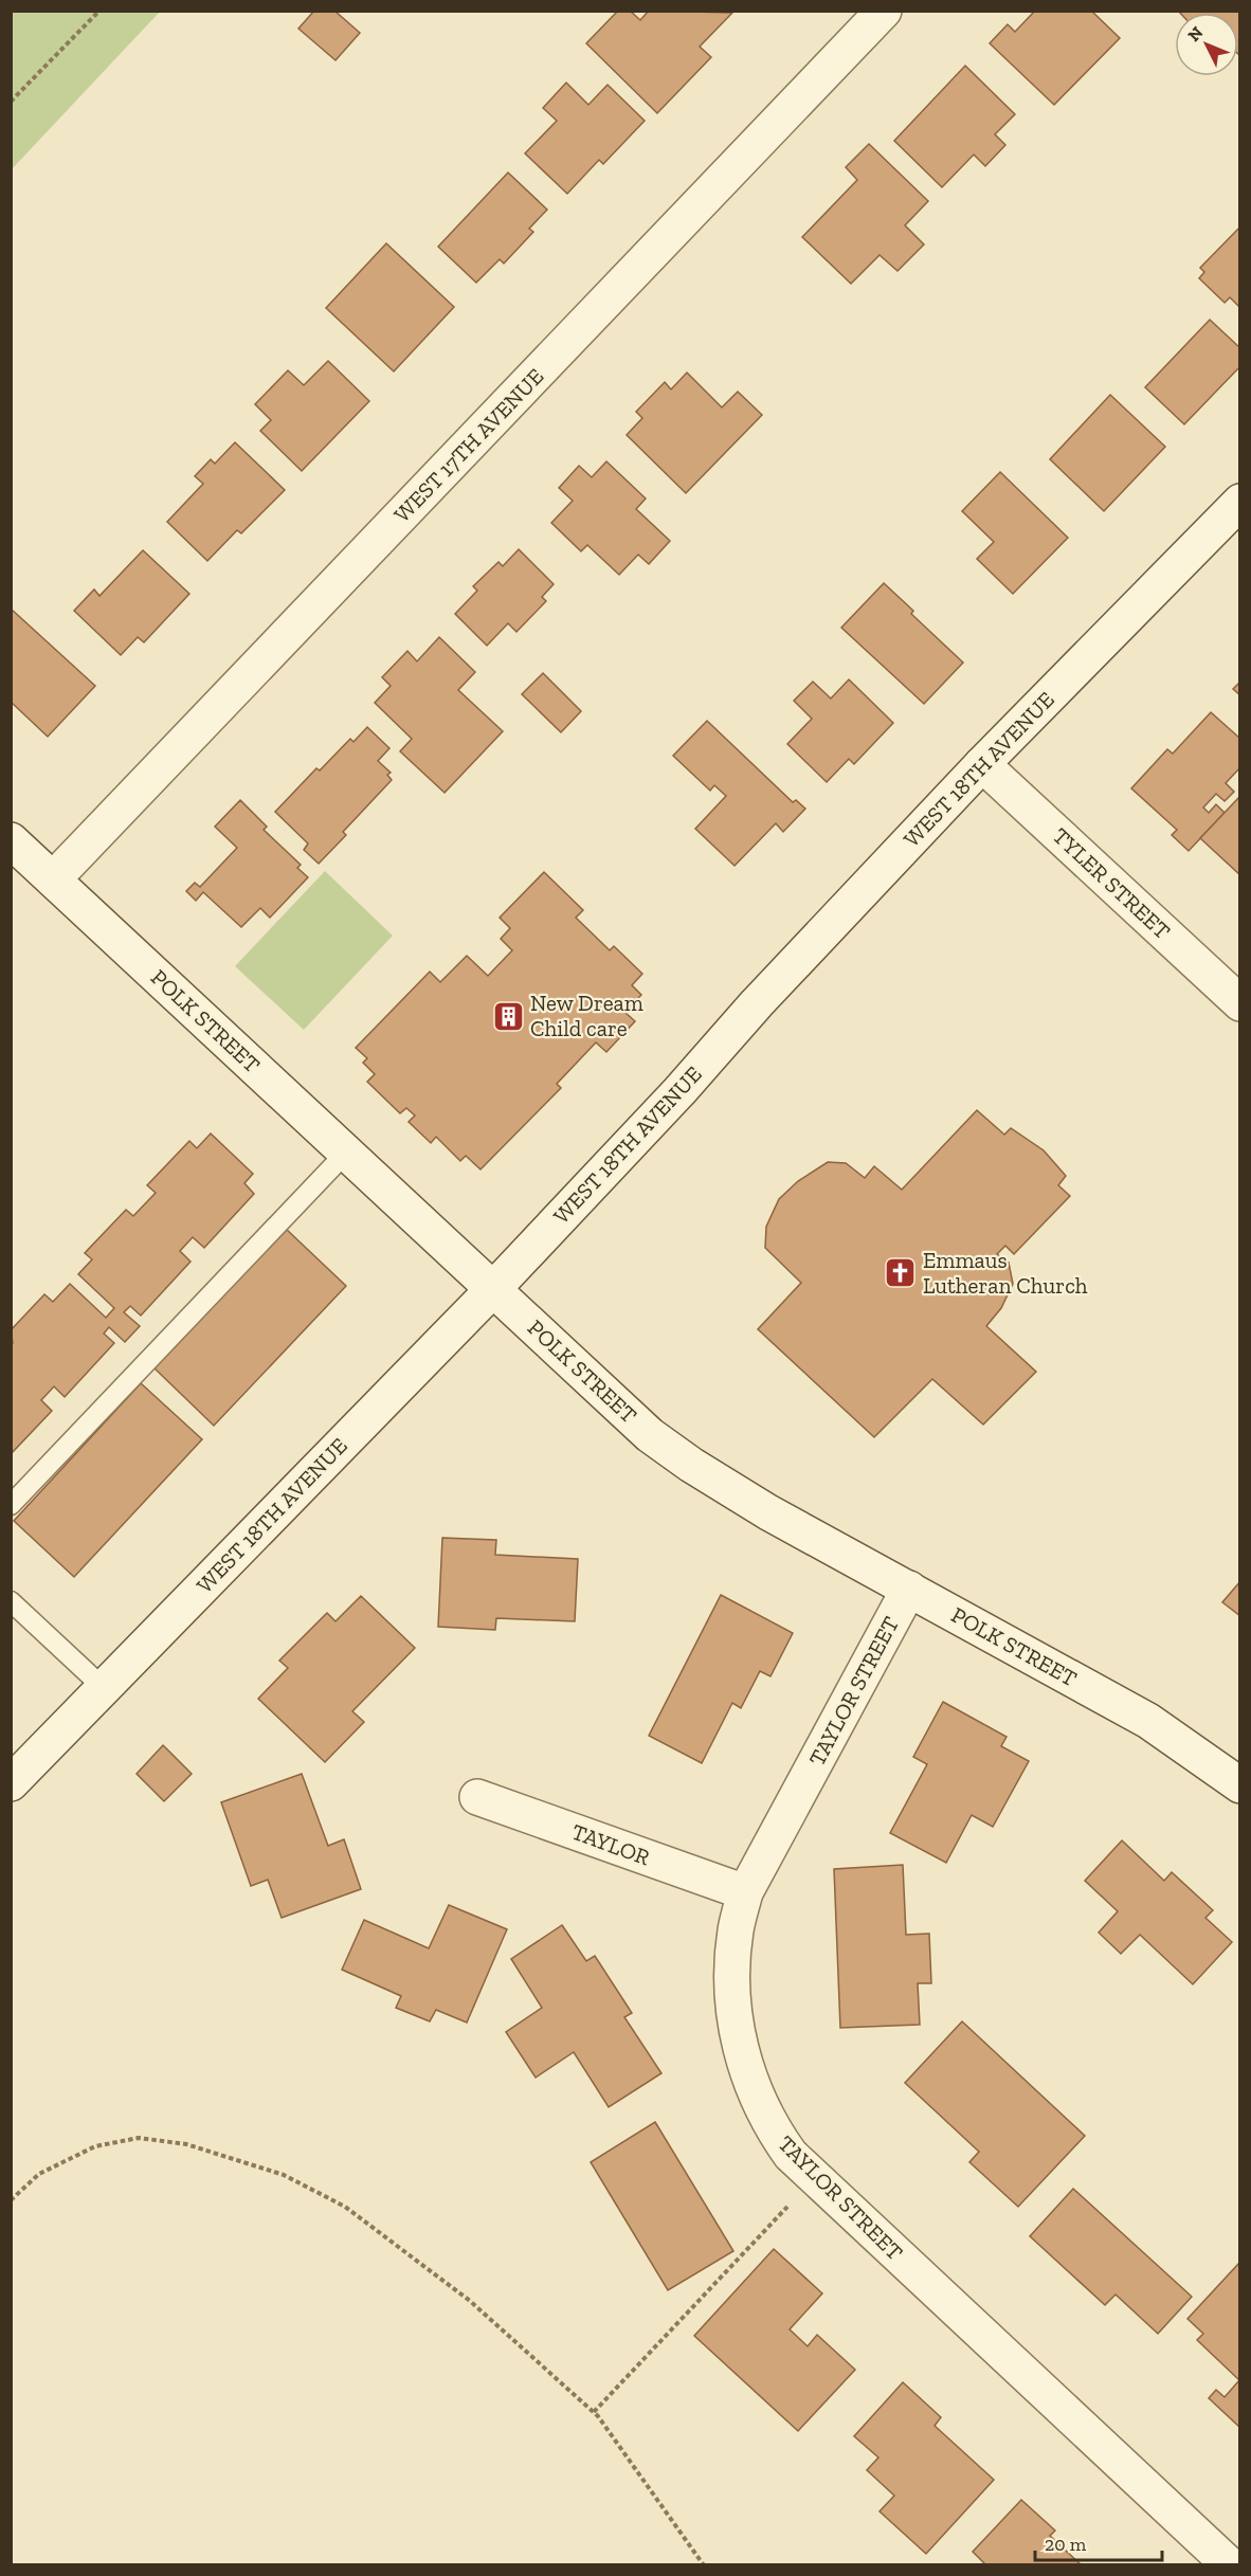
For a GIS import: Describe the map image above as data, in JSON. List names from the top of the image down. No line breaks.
{"streets":{"street":["WEST 17TH AVENUE","WEST 18TH AVENUE","TYLER STREET","POLK STREET","TAYLOR STREET","TAYLOR"]},"crossings":[["WEST 17TH AVENUE","POLK STREET"],["WEST 18TH AVENUE","TYLER STREET"],["WEST 18TH AVENUE","POLK STREET"],["POLK STREET","TAYLOR STREET"],["TAYLOR STREET","TAYLOR"]],"places":{"building":["New Dream Child care"],"church":["Emmaus Lutheran Church"]},"scale_bar":"20 m","north":"top left"}
